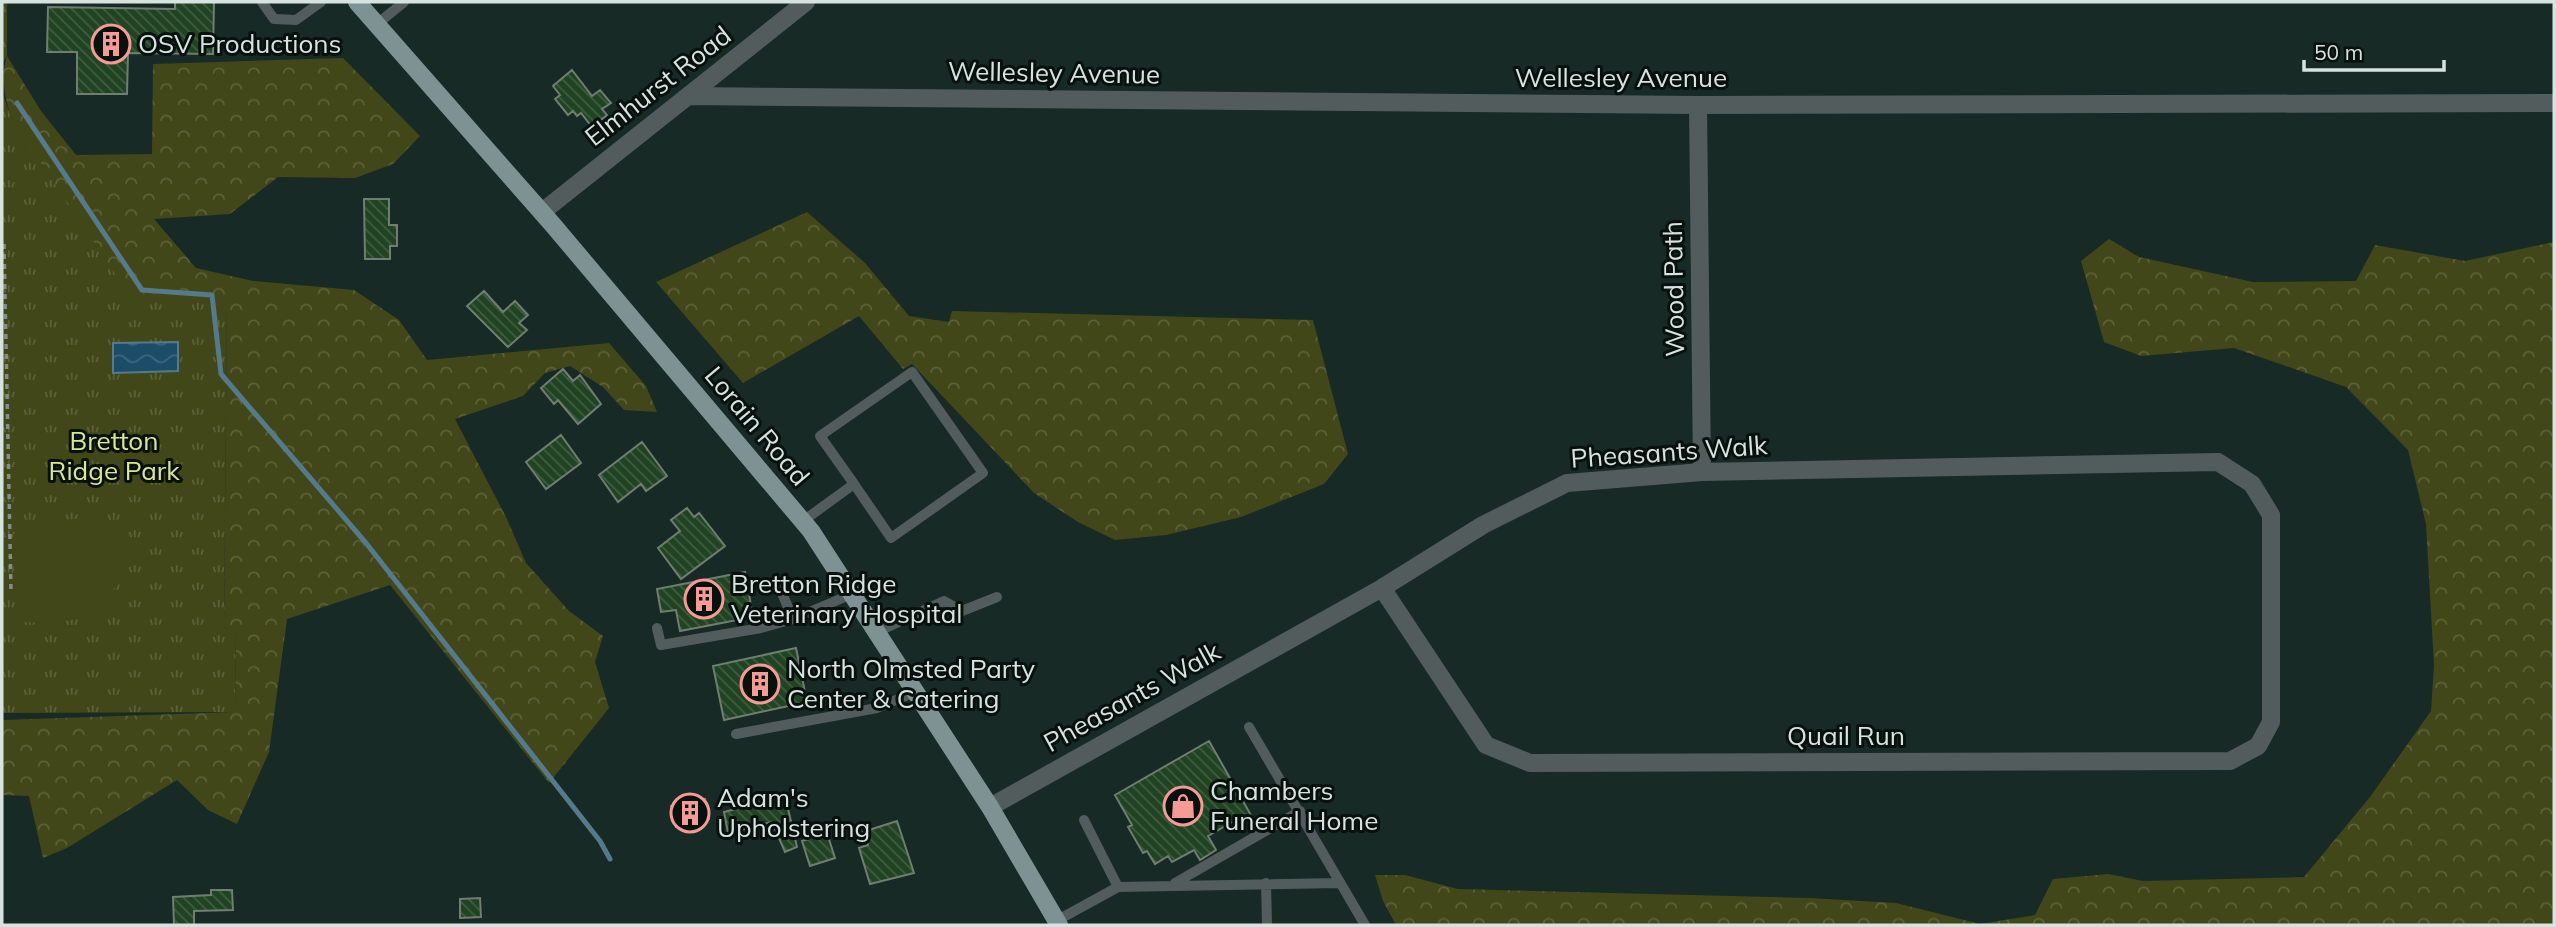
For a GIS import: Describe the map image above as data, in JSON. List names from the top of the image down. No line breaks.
{"streets":{"main road":["Lorain Road"],"street":["Wellesley Avenue","Elmhurst Road","Wood Path","Pheasants Walk","Quail Run"]},"crossings":[["Wellesley Avenue","Elmhurst Road"],["Wellesley Avenue","Wood Path"],["Elmhurst Road","Lorain Road"],["Wood Path","Pheasants Walk"],["Lorain Road","Pheasants Walk"],["Pheasants Walk","Quail Run"]],"parks":["Bretton Ridge Park"],"places":{"building":["OSV Productions","Bretton Ridge Veterinary Hospital","North Olmsted Party Center & Catering","Adam's Upholstering"],"shop":["Chambers Funeral Home"]},"scale_bar":"50 m"}
